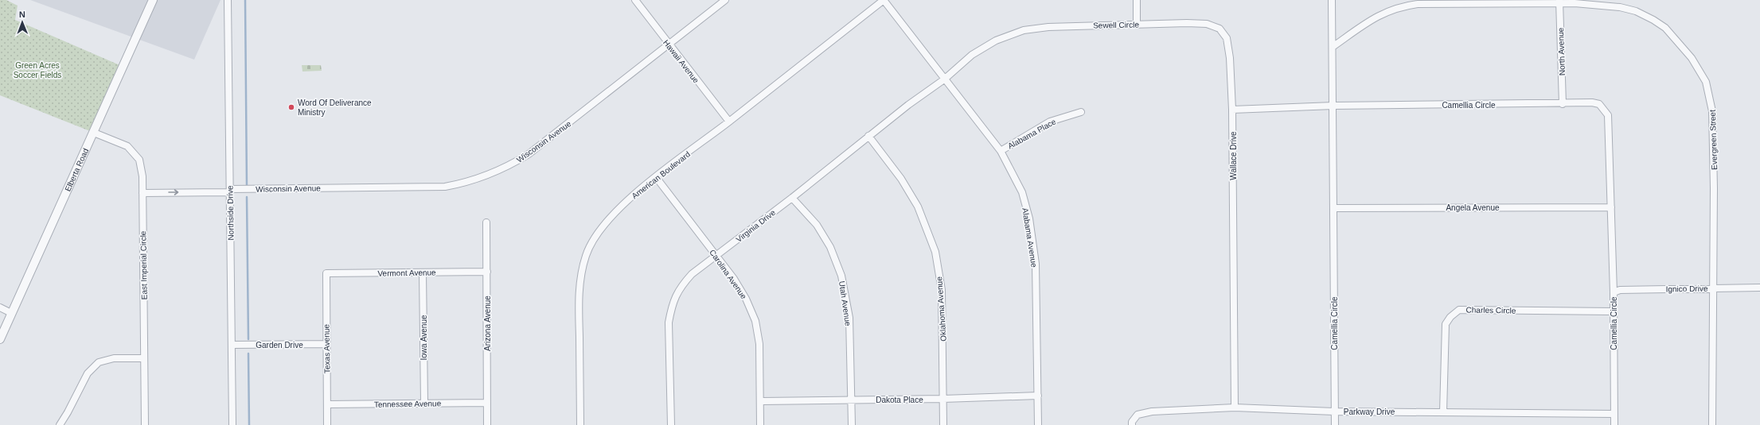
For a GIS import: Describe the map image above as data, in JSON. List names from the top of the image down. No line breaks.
{"streets":{"street":["Sewell Circle","North Avenue","Hawaii Avenue","Camellia Circle","Alabama Place","Evergreen Street","Wisconsin Avenue","Wallace Drive","Elberta Road","American Boulevard","Angela Avenue","Northside Drive","Virginia Drive","Alabama Avenue","East Imperial Circle","Vermont Avenue","Carolina Avenue","Ignico Drive","Utah Avenue","Oklahoma Avenue","Charles Circle","Arizona Avenue","Iowa Avenue","Garden Drive","Texas Avenue","Dakota Place","Tennessee Avenue","Parkway Drive"]},"crossings":[["Sewell Circle","Wallace Drive"],["Sewell Circle","Virginia Drive"],["Sewell Circle","Alabama Avenue"],["North Avenue","Camellia Circle"],["North Avenue","Evergreen Street"],["Hawaii Avenue","Wisconsin Avenue"],["Hawaii Avenue","American Boulevard"],["Camellia Circle","Angela Avenue"],["Camellia Circle","Ignico Drive"],["Camellia Circle","Charles Circle"],["Camellia Circle","Parkway Drive"],["Alabama Place","Alabama Avenue"],["Evergreen Street","Ignico Drive"],["Wisconsin Avenue","Northside Drive"],["Wisconsin Avenue","East Imperial Circle"],["Wallace Drive","Parkway Drive"],["Elberta Road","East Imperial Circle"],["American Boulevard","Alabama Avenue"],["American Boulevard","Carolina Avenue"],["Northside Drive","Garden Drive"],["Virginia Drive","Alabama Avenue"],["Virginia Drive","Carolina Avenue"],["Virginia Drive","Utah Avenue"],["Virginia Drive","Oklahoma Avenue"],["Alabama Avenue","Dakota Place"],["Vermont Avenue","Arizona Avenue"],["Vermont Avenue","Iowa Avenue"],["Vermont Avenue","Texas Avenue"],["Carolina Avenue","Dakota Place"],["Utah Avenue","Dakota Place"],["Oklahoma Avenue","Dakota Place"],["Charles Circle","Parkway Drive"],["Arizona Avenue","Tennessee Avenue"],["Iowa Avenue","Tennessee Avenue"],["Garden Drive","Texas Avenue"],["Texas Avenue","Tennessee Avenue"]],"parks":["Green Acres Soccer Fields"],"places":["Word Of Deliverance Ministry"],"north":"top"}
